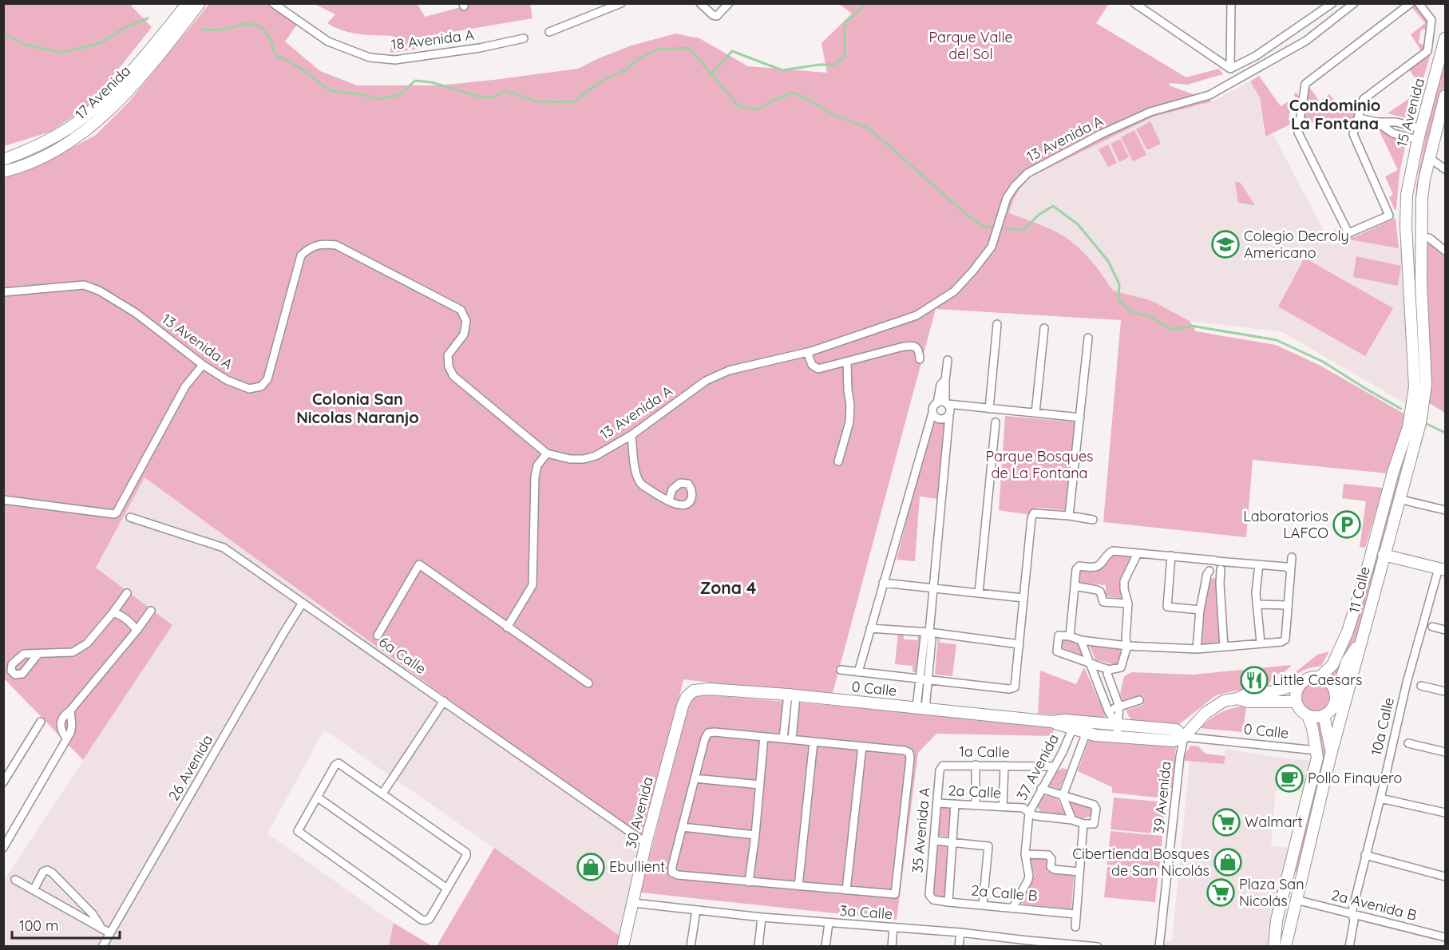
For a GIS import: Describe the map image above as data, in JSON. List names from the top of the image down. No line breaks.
{"streets":{"main road":["17 Avenida","15 Avenida","11 Calle","0 Calle","30 Avenida"],"street":["18 Avenida A","13 Avenida A","6a Calle","10a Calle","1a Calle","37 Avenida","26 Avenida","2a Calle","39 Avenida","35 Avenida A","2a Calle B","2a Avenida B","3a Calle"]},"crossings":[["15 Avenida","11 Calle"],["11 Calle","0 Calle"],["11 Calle","2a Avenida B"],["6a Calle","26 Avenida"],["6a Calle","30 Avenida"],["0 Calle","37 Avenida"],["0 Calle","39 Avenida"],["0 Calle","30 Avenida"],["10a Calle","2a Avenida B"],["1a Calle","37 Avenida"],["1a Calle","35 Avenida A"],["37 Avenida","2a Calle"],["37 Avenida","2a Calle B"],["2a Calle","35 Avenida A"],["30 Avenida","3a Calle"],["35 Avenida A","2a Calle B"]],"districts":["Condominio La Fontana","Colonia San Nicolas Naranjo","Zona 4"],"parks":["Parque Valle del Sol","Parque Bosques de La Fontana"],"places":{"school or university":["Colegio Decroly Americano"],"parking":["Laboratorios LAFCO"],"restaurant":["Little Caesars"],"cafe":["Pollo Finquero"],"supermarket":["Walmart","Plaza San Nicolás"],"shop":["Cibertienda Bosques de San Nicolás","Ebullient"]},"scale_bar":"100 m"}
